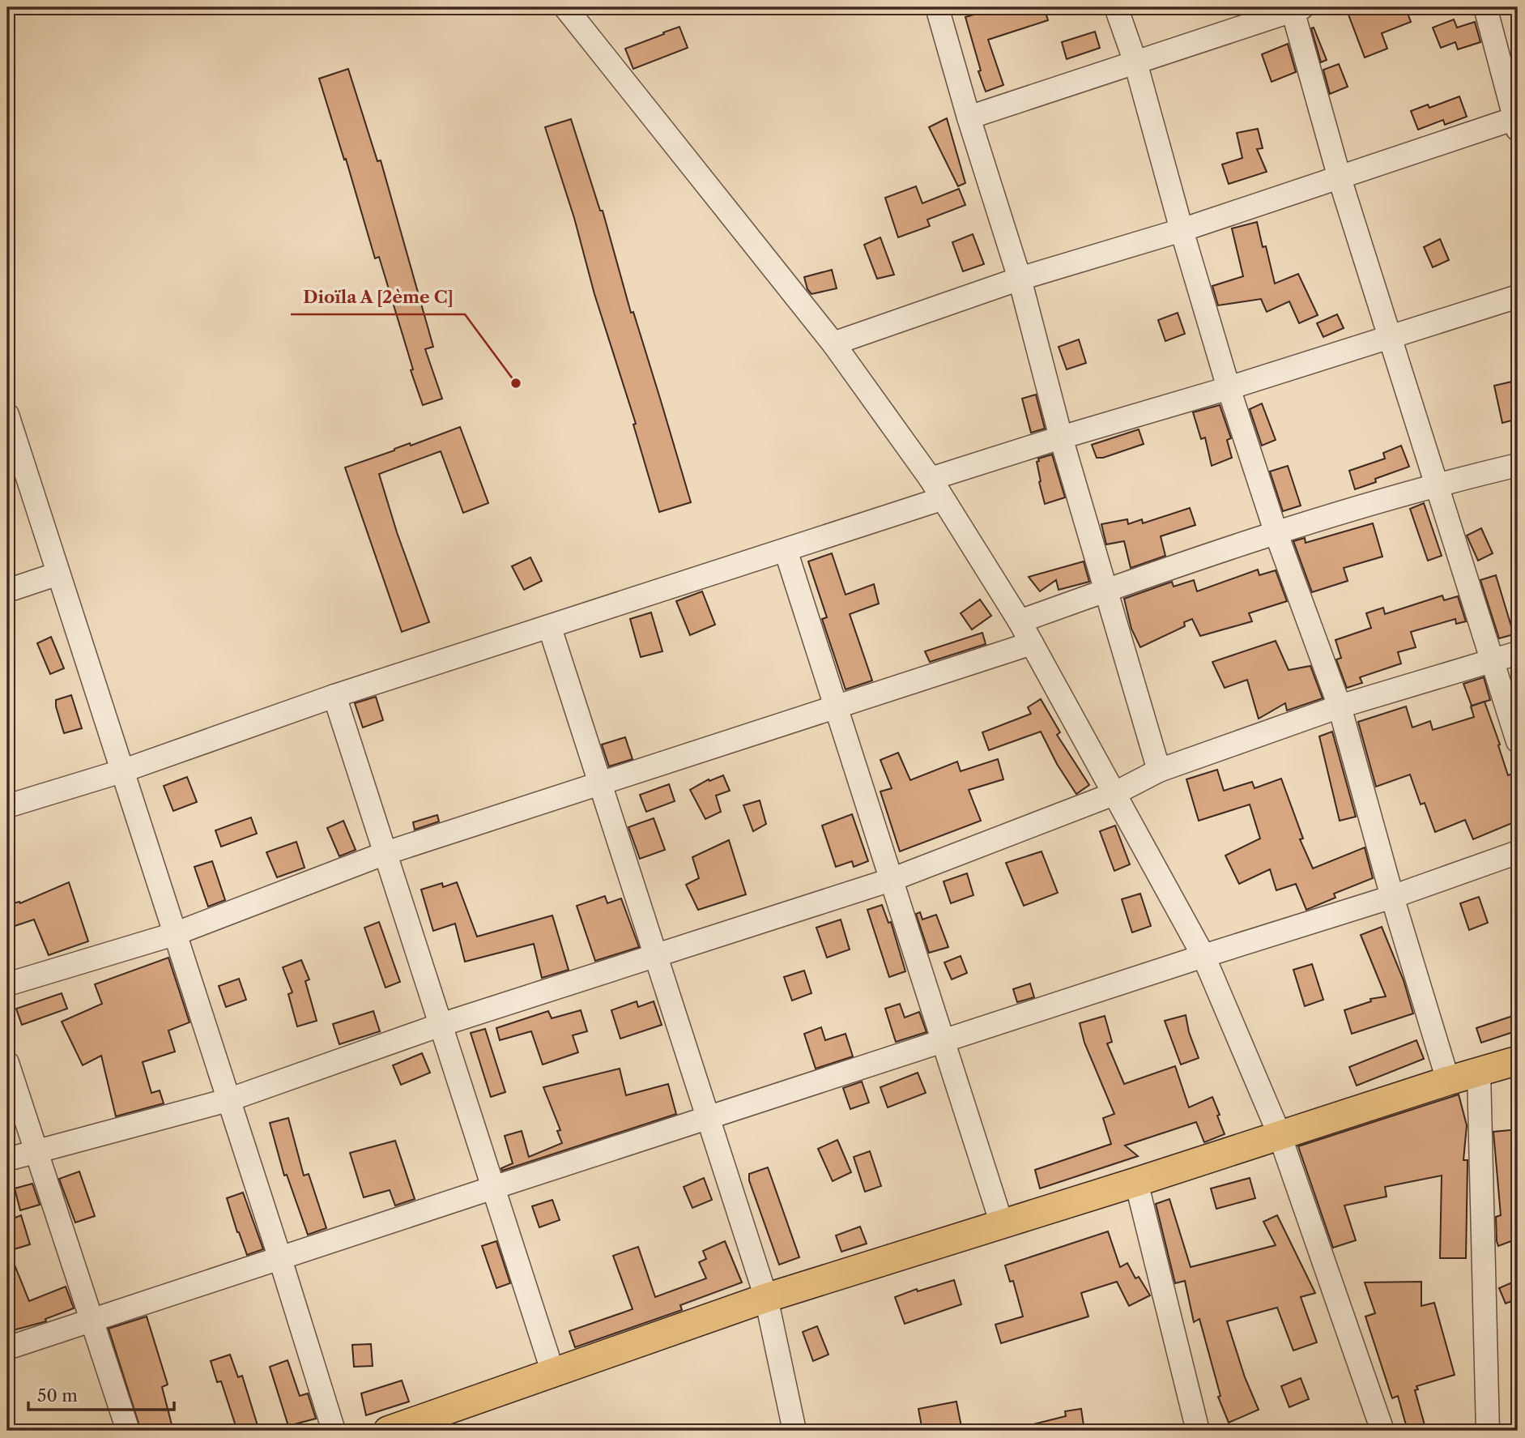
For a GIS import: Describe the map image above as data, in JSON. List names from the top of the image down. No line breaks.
{"places":["Dioïla A [2ème C]"],"scale_bar":"50 m"}
